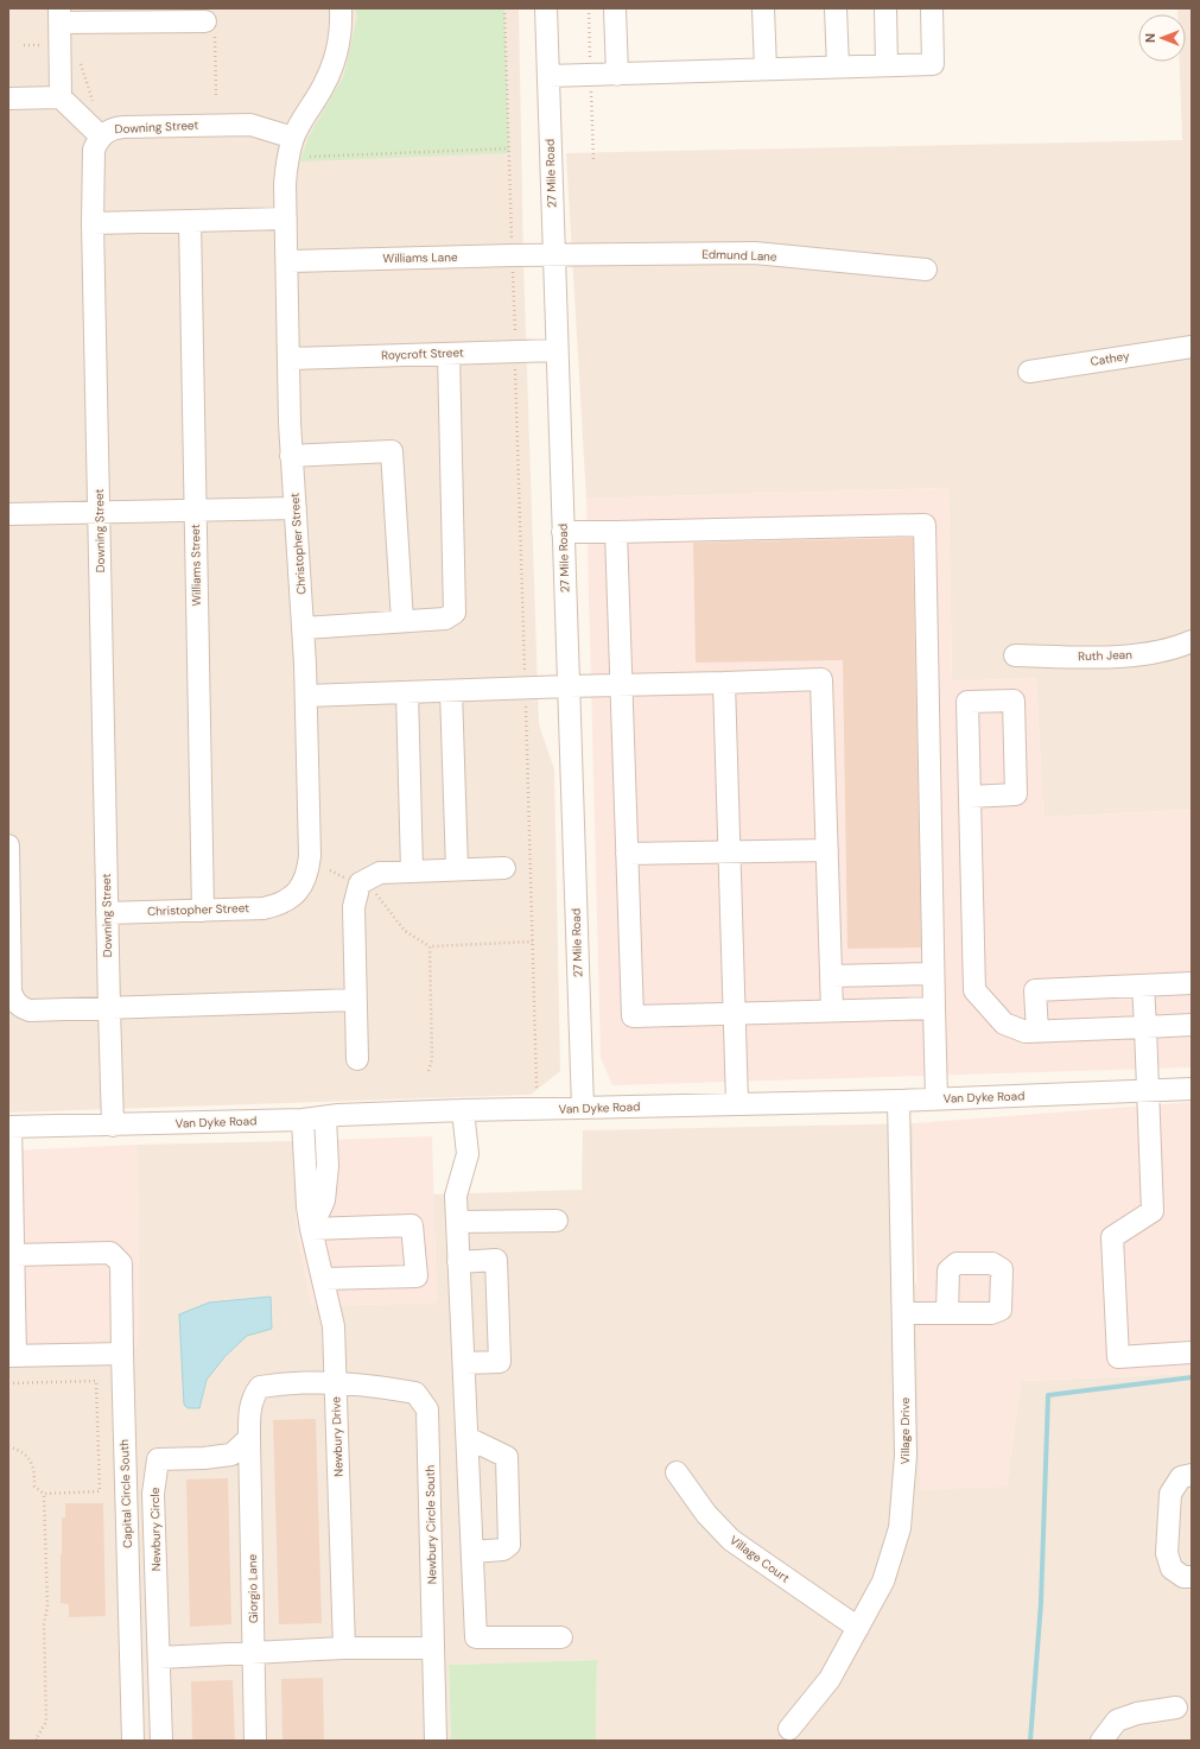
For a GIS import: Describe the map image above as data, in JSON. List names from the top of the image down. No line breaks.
{"streets":{"street":["Downing Street","27 Mile Road","Edmund Lane","Williams Lane","Roycroft Street","Cathey","Christopher Street","Williams Street","Ruth Jean","Van Dyke Road","Village Drive","Newbury Drive","Capital Circle South","Newbury Circle South","Newbury Circle","Village Court","Giorgio Lane"]},"crossings":[["Downing Street","Christopher Street"],["Downing Street","Van Dyke Road"],["27 Mile Road","Edmund Lane"],["27 Mile Road","Williams Lane"],["27 Mile Road","Roycroft Street"],["27 Mile Road","Van Dyke Road"],["Edmund Lane","Williams Lane"],["Williams Lane","Christopher Street"],["Roycroft Street","Christopher Street"],["Christopher Street","Williams Street"],["Van Dyke Road","Village Drive"],["Van Dyke Road","Newbury Drive"],["Village Drive","Village Court"],["Newbury Drive","Newbury Circle South"]],"north":"left"}
